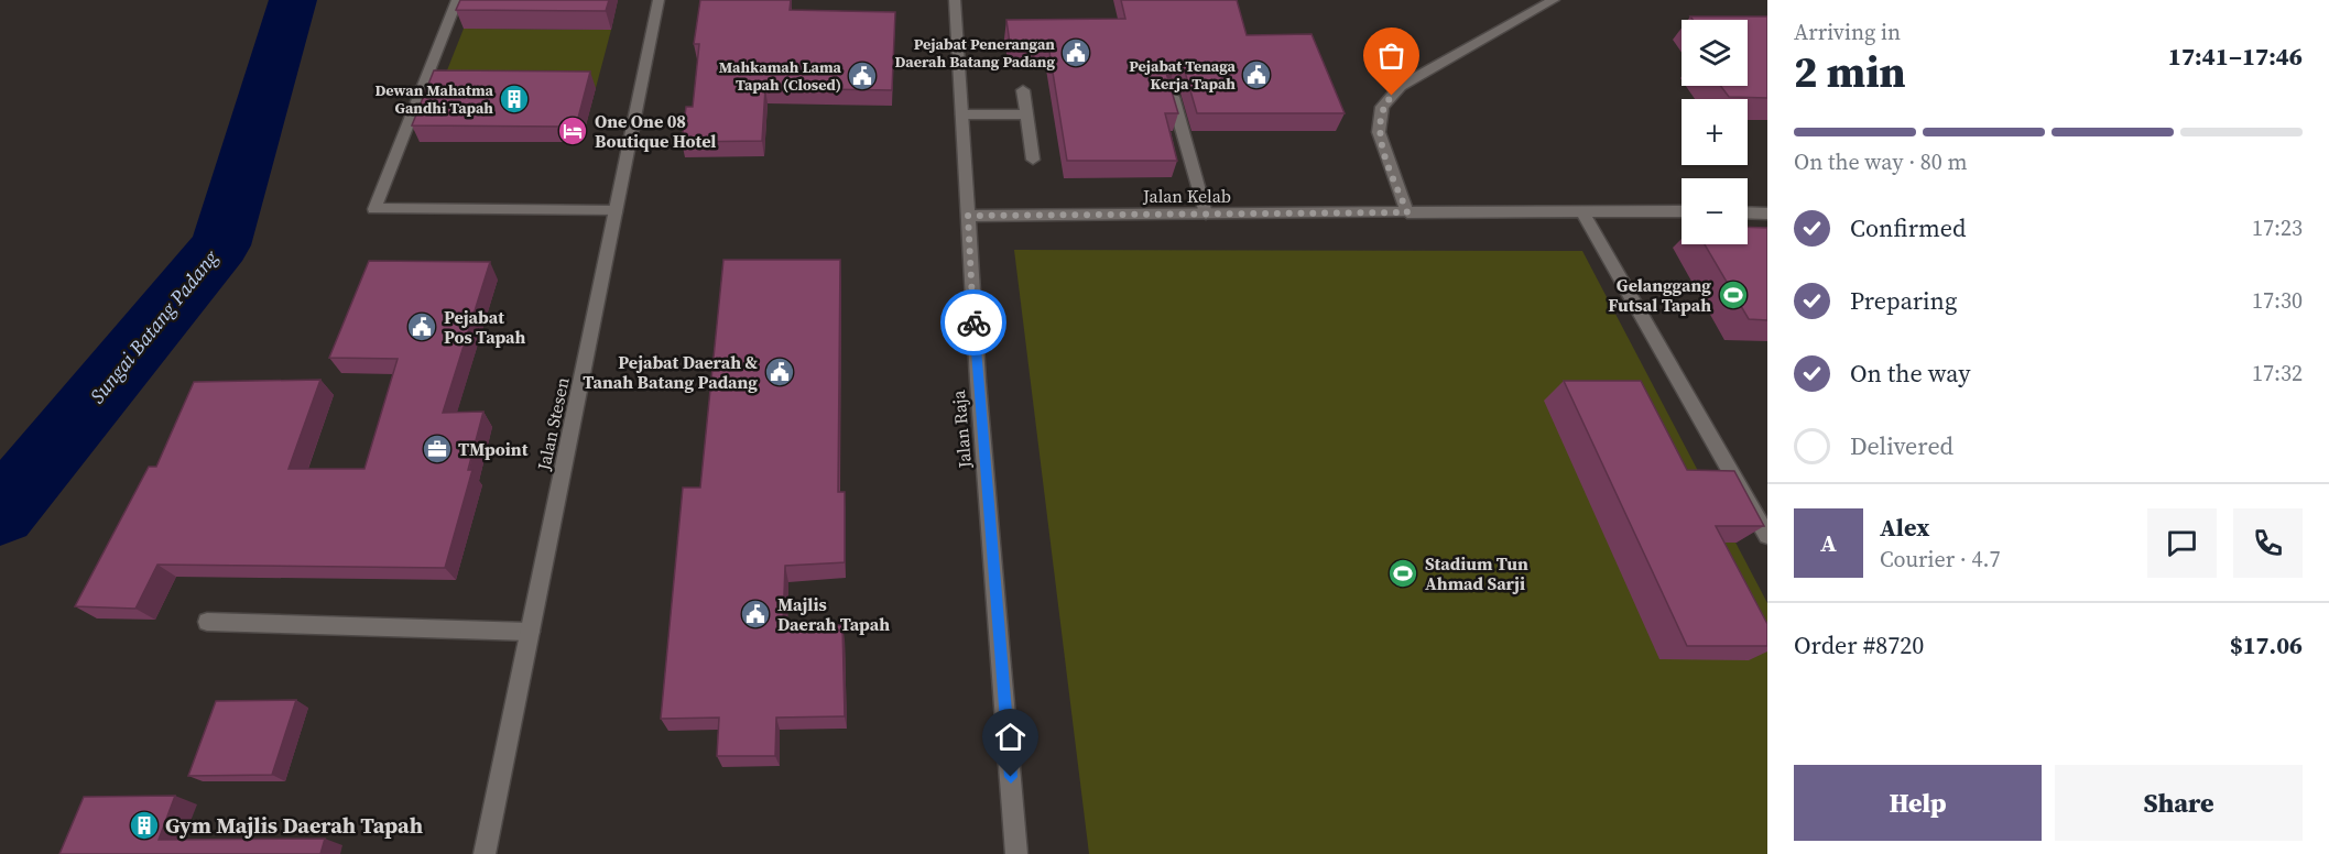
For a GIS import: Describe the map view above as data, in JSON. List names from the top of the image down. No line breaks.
{"streets":{"street":["Jalan Kelab","Jalan Stesen","Jalan Raja"]},"crossings":[["Jalan Kelab","Jalan Raja"]],"water":["Sungai Batang Padang"],"places":{"public building":["Pejabat Penerangan Daerah Batang Padang","Pejabat Tenaga Kerja Tapah","Mahkamah Lama Tapah (Closed)","Pejabat Pos Tapah","Pejabat Daerah & Tanah Batang Padang","Majlis Daerah Tapah"],"building":["Dewan Mahatma Gandhi Tapah","Gym Majlis Daerah Tapah"],"hotel":["One One 08 Boutique Hotel"],"sports":["Gelanggang Futsal Tapah","Stadium Tun Ahmad Sarji"],"office":["TMpoint"]},"page":{"heading":["2 min","Arriving in","17:41–17:46"],"panel":["Alex","Courier · 4.7","Order #8720","$17.06"],"map_buttons":["+","−"],"bar":"On the way · 80 m","list":[["Confirmed","17:23"],["Preparing","17:30"],["On the way","17:32"],"Delivered"],"round":"A","buttons":["Help","Share"]}}
